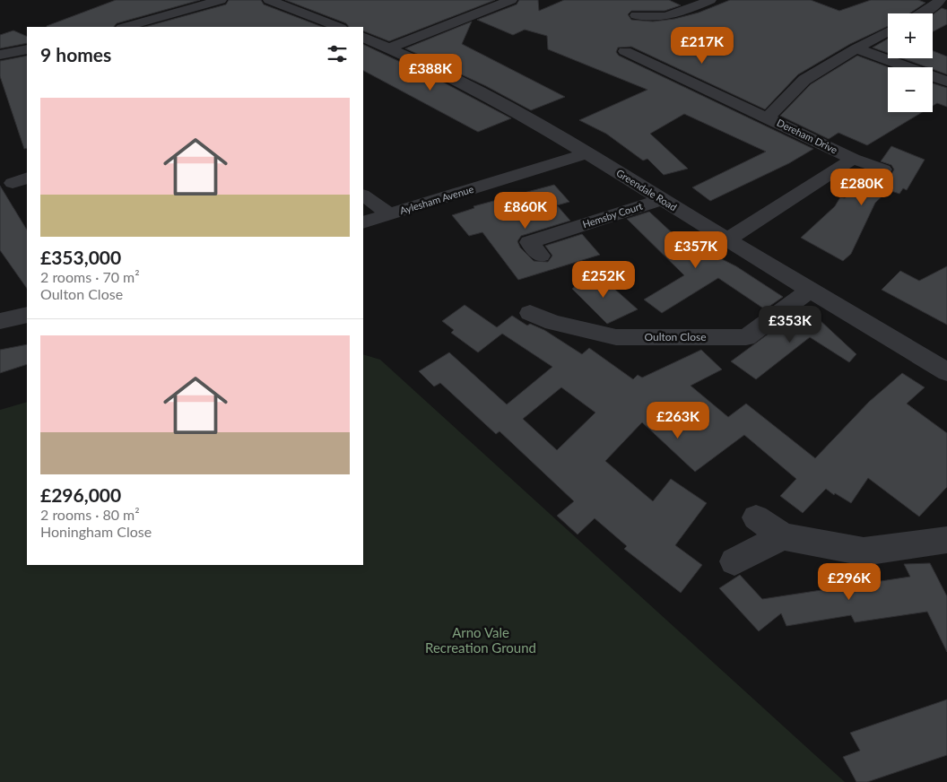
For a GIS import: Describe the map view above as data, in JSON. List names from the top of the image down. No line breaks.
{"streets":{"street":["Dereham Drive","Greendale Road","Aylesham Avenue","Hemsby Court","Oulton Close"]},"crossings":[["Dereham Drive","Greendale Road"],["Greendale Road","Aylesham Avenue"],["Greendale Road","Hemsby Court"],["Greendale Road","Oulton Close"]],"parks":["Arno Vale Recreation Ground"],"page":{"map_buttons":["+","−"],"price":["£217K","£388K","£280K","£860K","£357K","£252K","£353K","£263K","£296K"],"heading":"9 homes","list":[{"name":"£353,000","note":"2 rooms · 70 m² · Oulton Close"},{"name":"£296,000","note":"2 rooms · 80 m² · Honingham Close"}]}}
